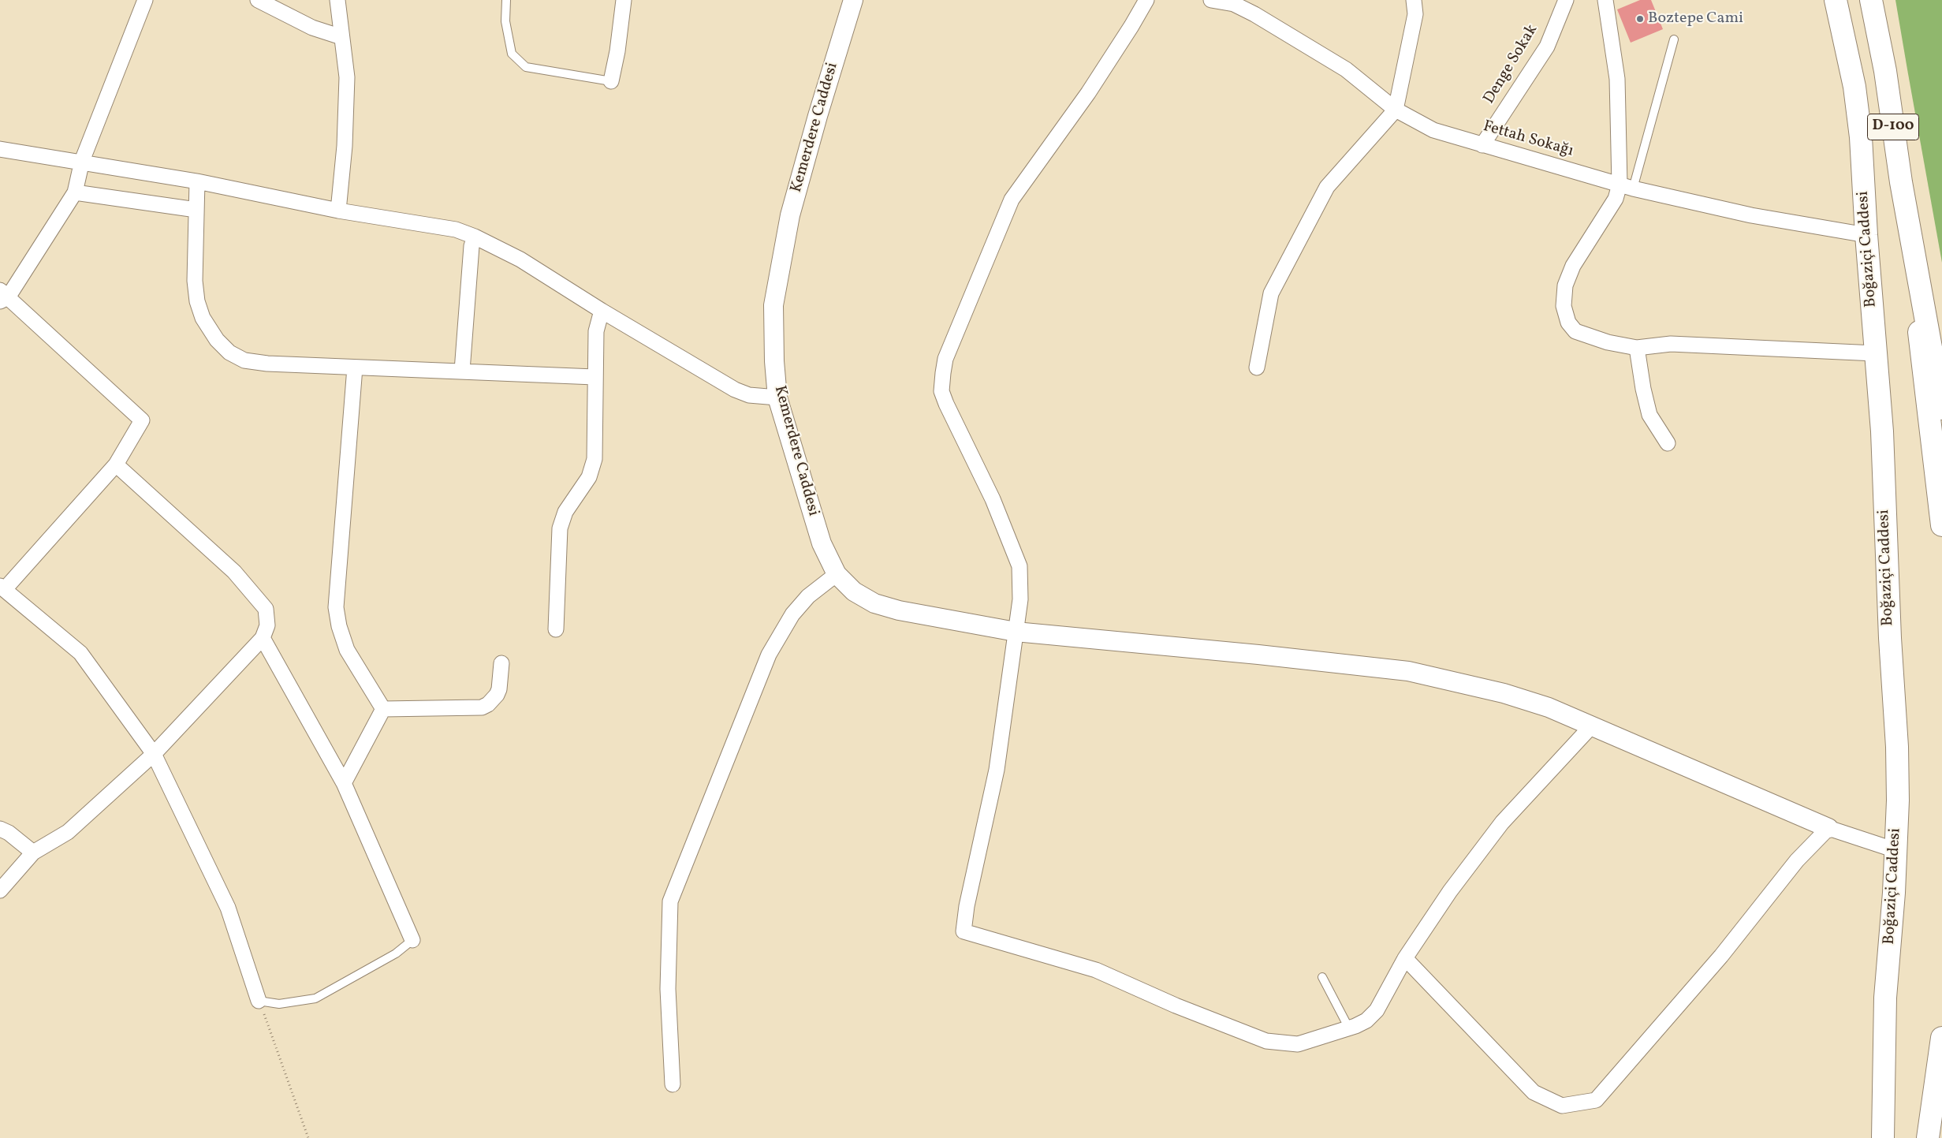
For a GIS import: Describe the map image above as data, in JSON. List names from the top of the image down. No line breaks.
{"streets":{"main road":["D-100","Boğaziçi Caddesi"],"street":["Denge Sokak","Kemerdere Caddesi","Fettah Sokağı"]},"crossings":[["Denge Sokak","Fettah Sokağı"],["Fettah Sokağı","Boğaziçi Caddesi"]],"places":["Boztepe Cami"]}
